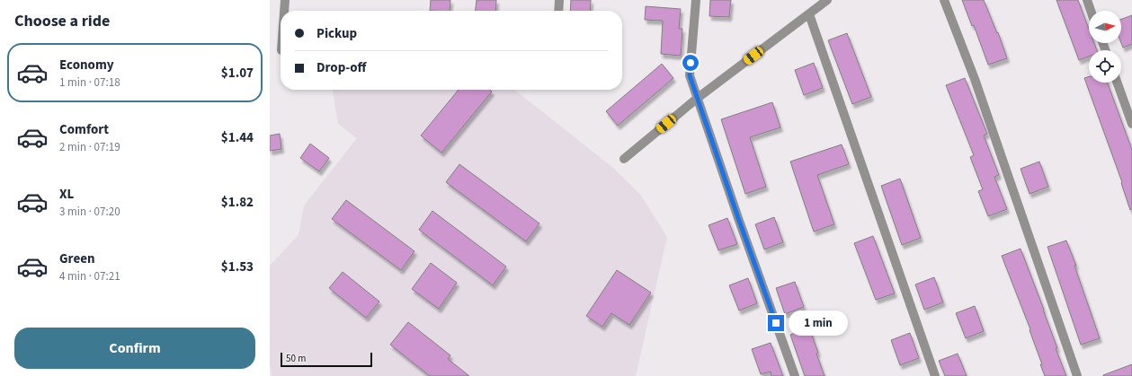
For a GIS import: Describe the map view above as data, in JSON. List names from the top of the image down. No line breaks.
{"scale_bar":"50 m","north":"right","page":{"heading":"Choose a ride","banner":["Pickup","Drop-off"],"list":[{"name":"Economy","note":"1 min · 07:18","value":"$1.07"},{"name":"Comfort","note":"2 min · 07:19","value":"$1.44"},{"name":"XL","note":"3 min · 07:20","value":"$1.82"},{"name":"Green","note":"4 min · 07:21","value":"$1.53"}],"bubble":"1 min","buttons":"Confirm","scale":"50 m"}}
